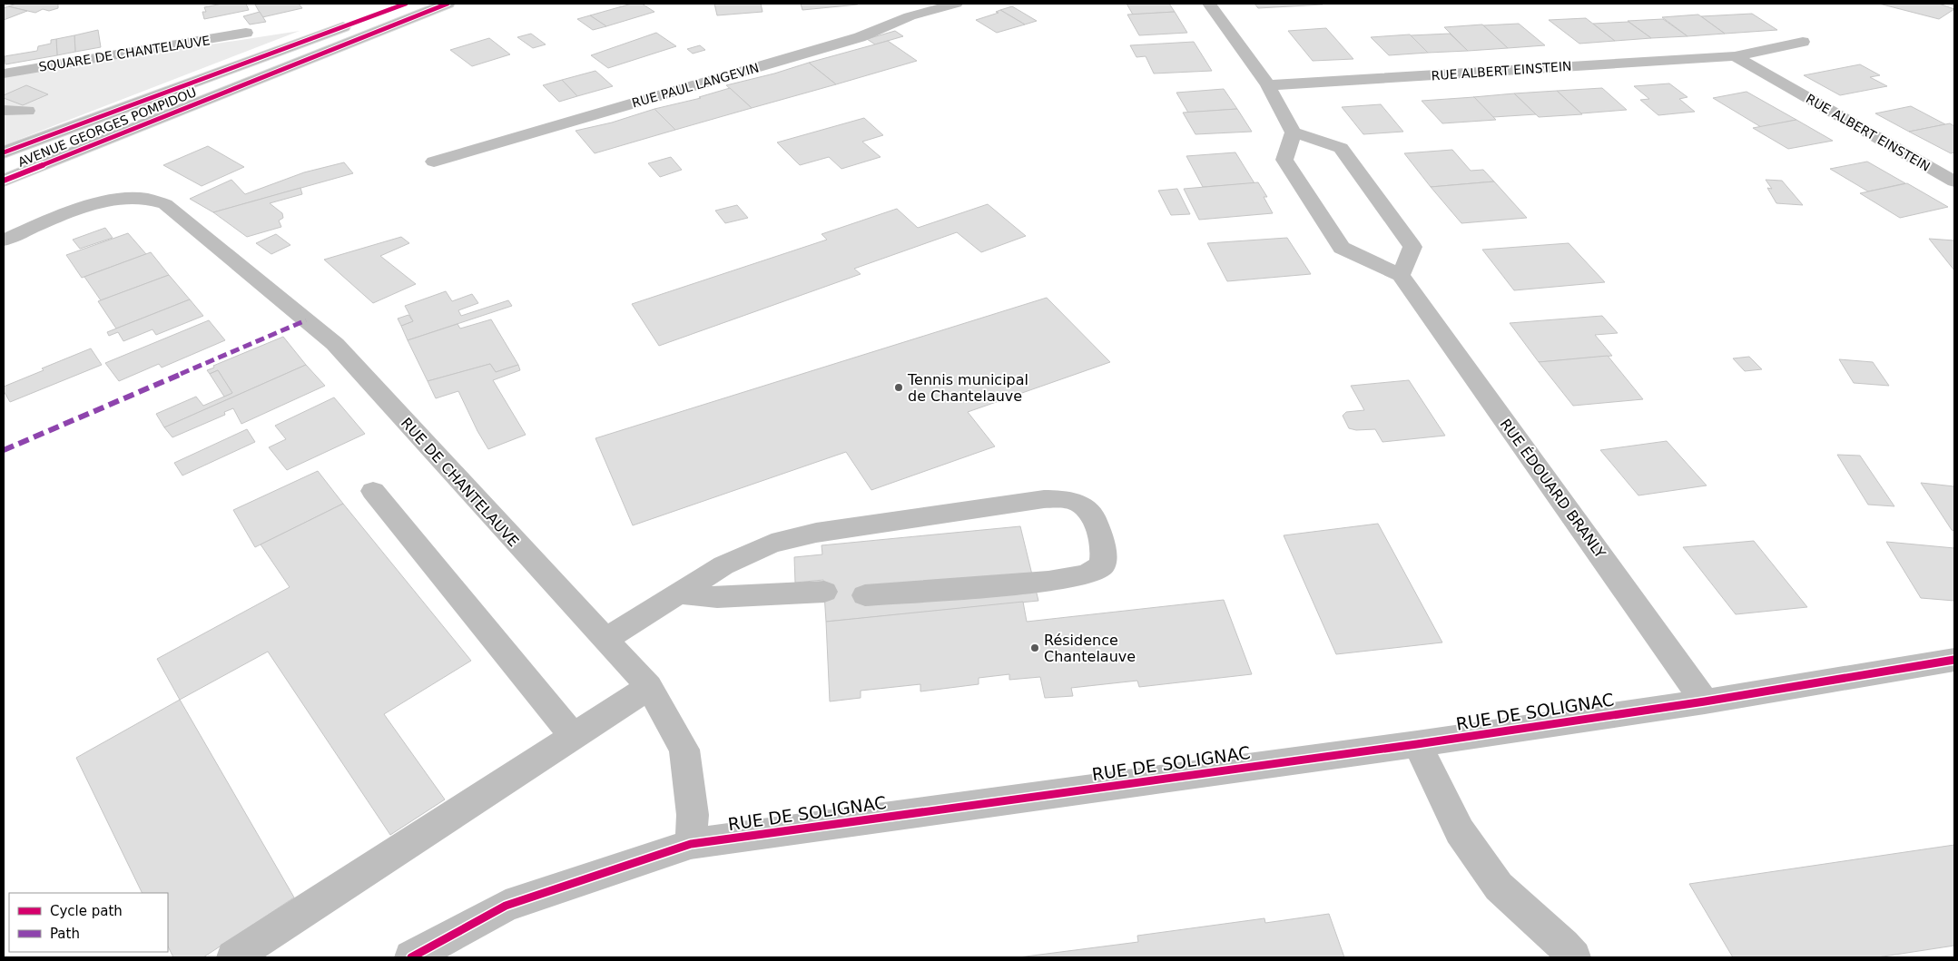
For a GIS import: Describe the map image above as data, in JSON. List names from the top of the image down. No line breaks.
{"streets":{"street":["SQUARE DE CHANTELAUVE","RUE ALBERT EINSTEIN","RUE PAUL LANGEVIN","AVENUE GEORGES POMPIDOU","RUE DE CHANTELAUVE","RUE ÉDOUARD BRANLY","RUE DE SOLIGNAC"]},"crossings":[["RUE DE CHANTELAUVE","RUE DE SOLIGNAC"],["RUE ÉDOUARD BRANLY","RUE DE SOLIGNAC"]],"places":["Tennis municipal de Chantelauve","Résidence Chantelauve"],"legend":["Cycle path","Path"]}
